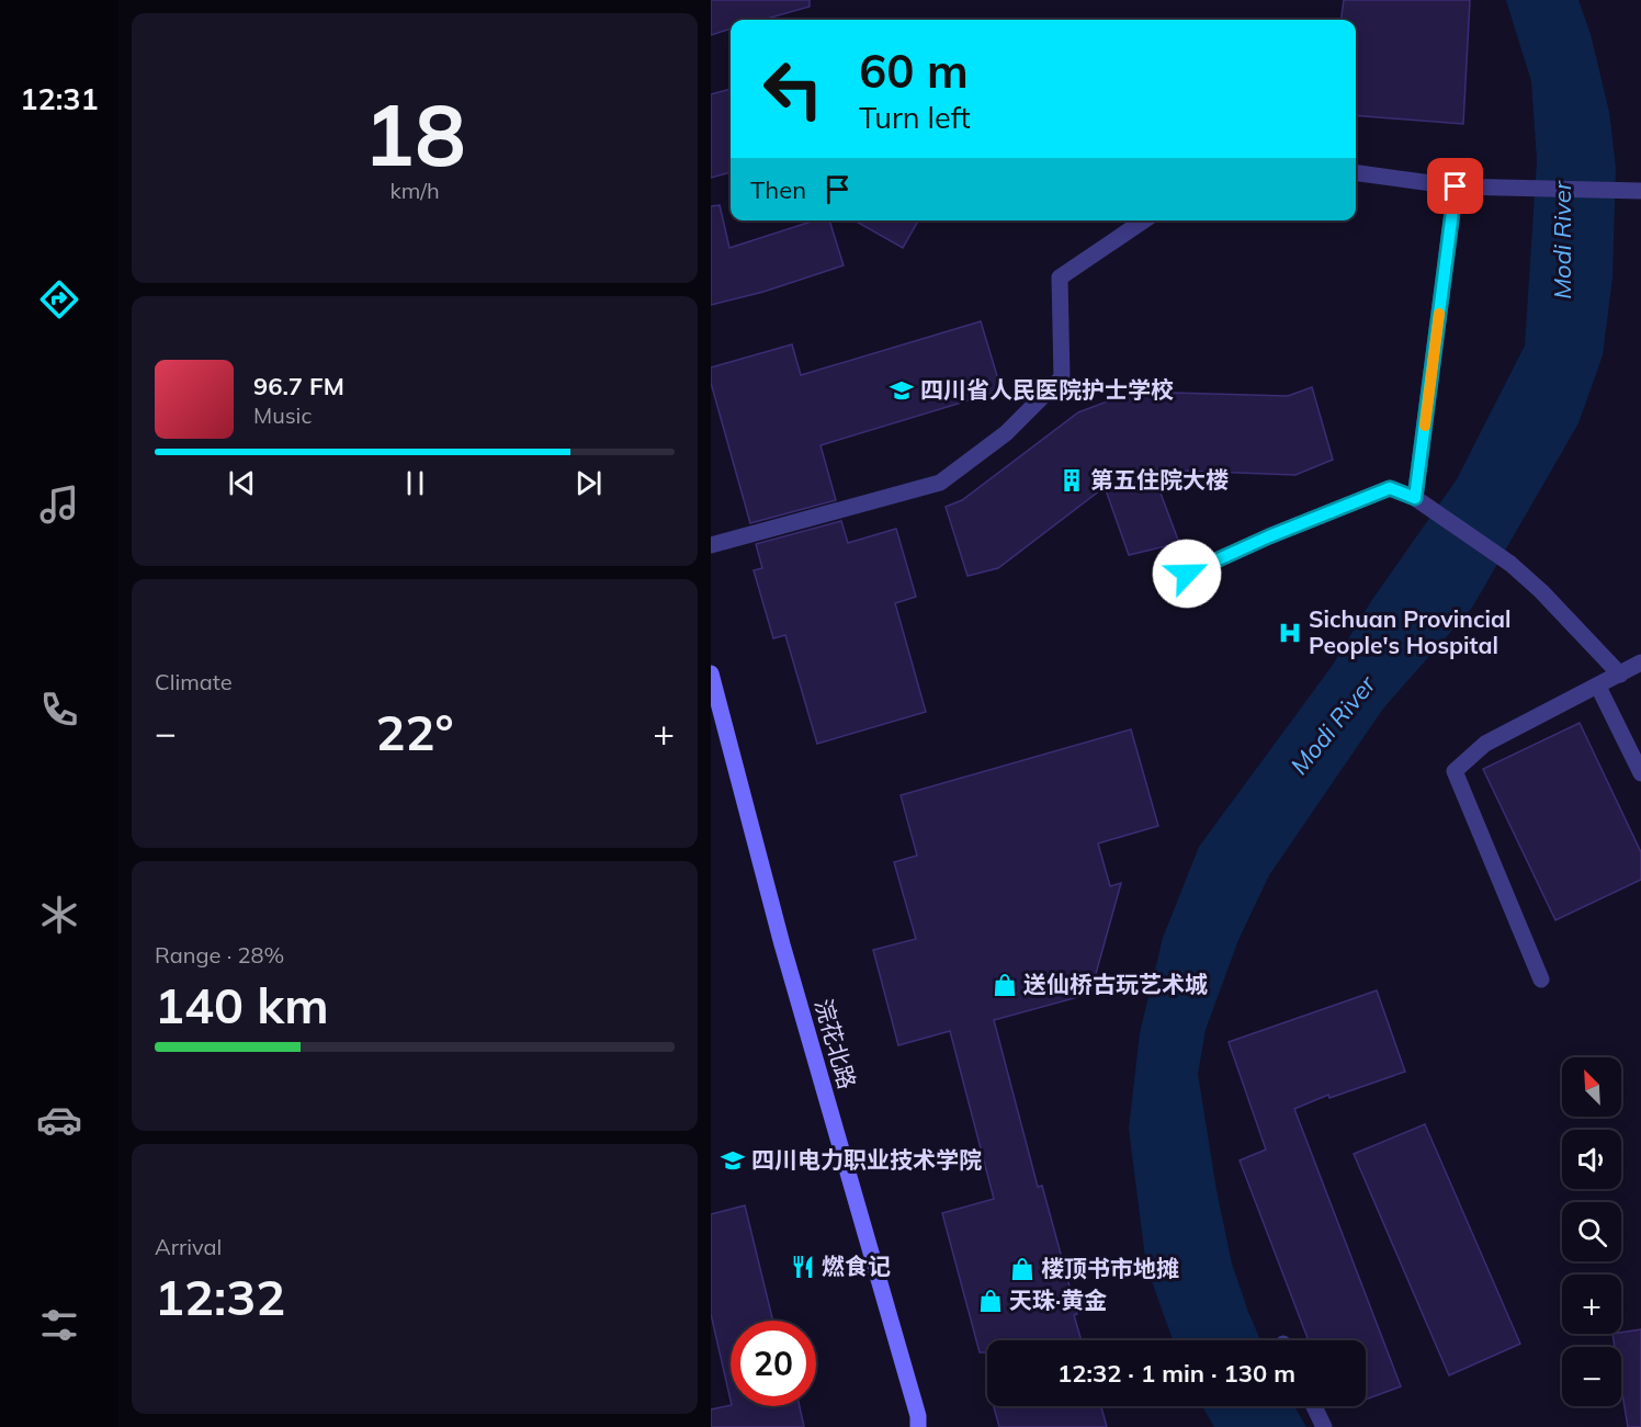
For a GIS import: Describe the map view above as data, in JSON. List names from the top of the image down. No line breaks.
{"streets":{"street":["浣花北路"]},"water":["Modi River"],"places":{"school or university":["四川省人民医院护士学校","四川电力职业技术学院"],"building":["第五住院大楼"],"hospital":["Sichuan Provincial People's Hospital"],"shop":["送仙桥古玩艺术城","楼顶书市地摊","天珠·黄金"],"restaurant":["燃食记"]},"north":"top left","page":{"tabs":"12:31","tile":[["18","km/h"],"Climate",["Range · 28%","140 km"],["Arrival","12:32"]],"turn":["60 m","Turn left"],"then":"Then","song":["96.7 FM","Music"],"heat":["−","22°","+"],"map_buttons":["+","−"],"limit":"20","trip":"12:32 · 1 min · 130 m"}}
